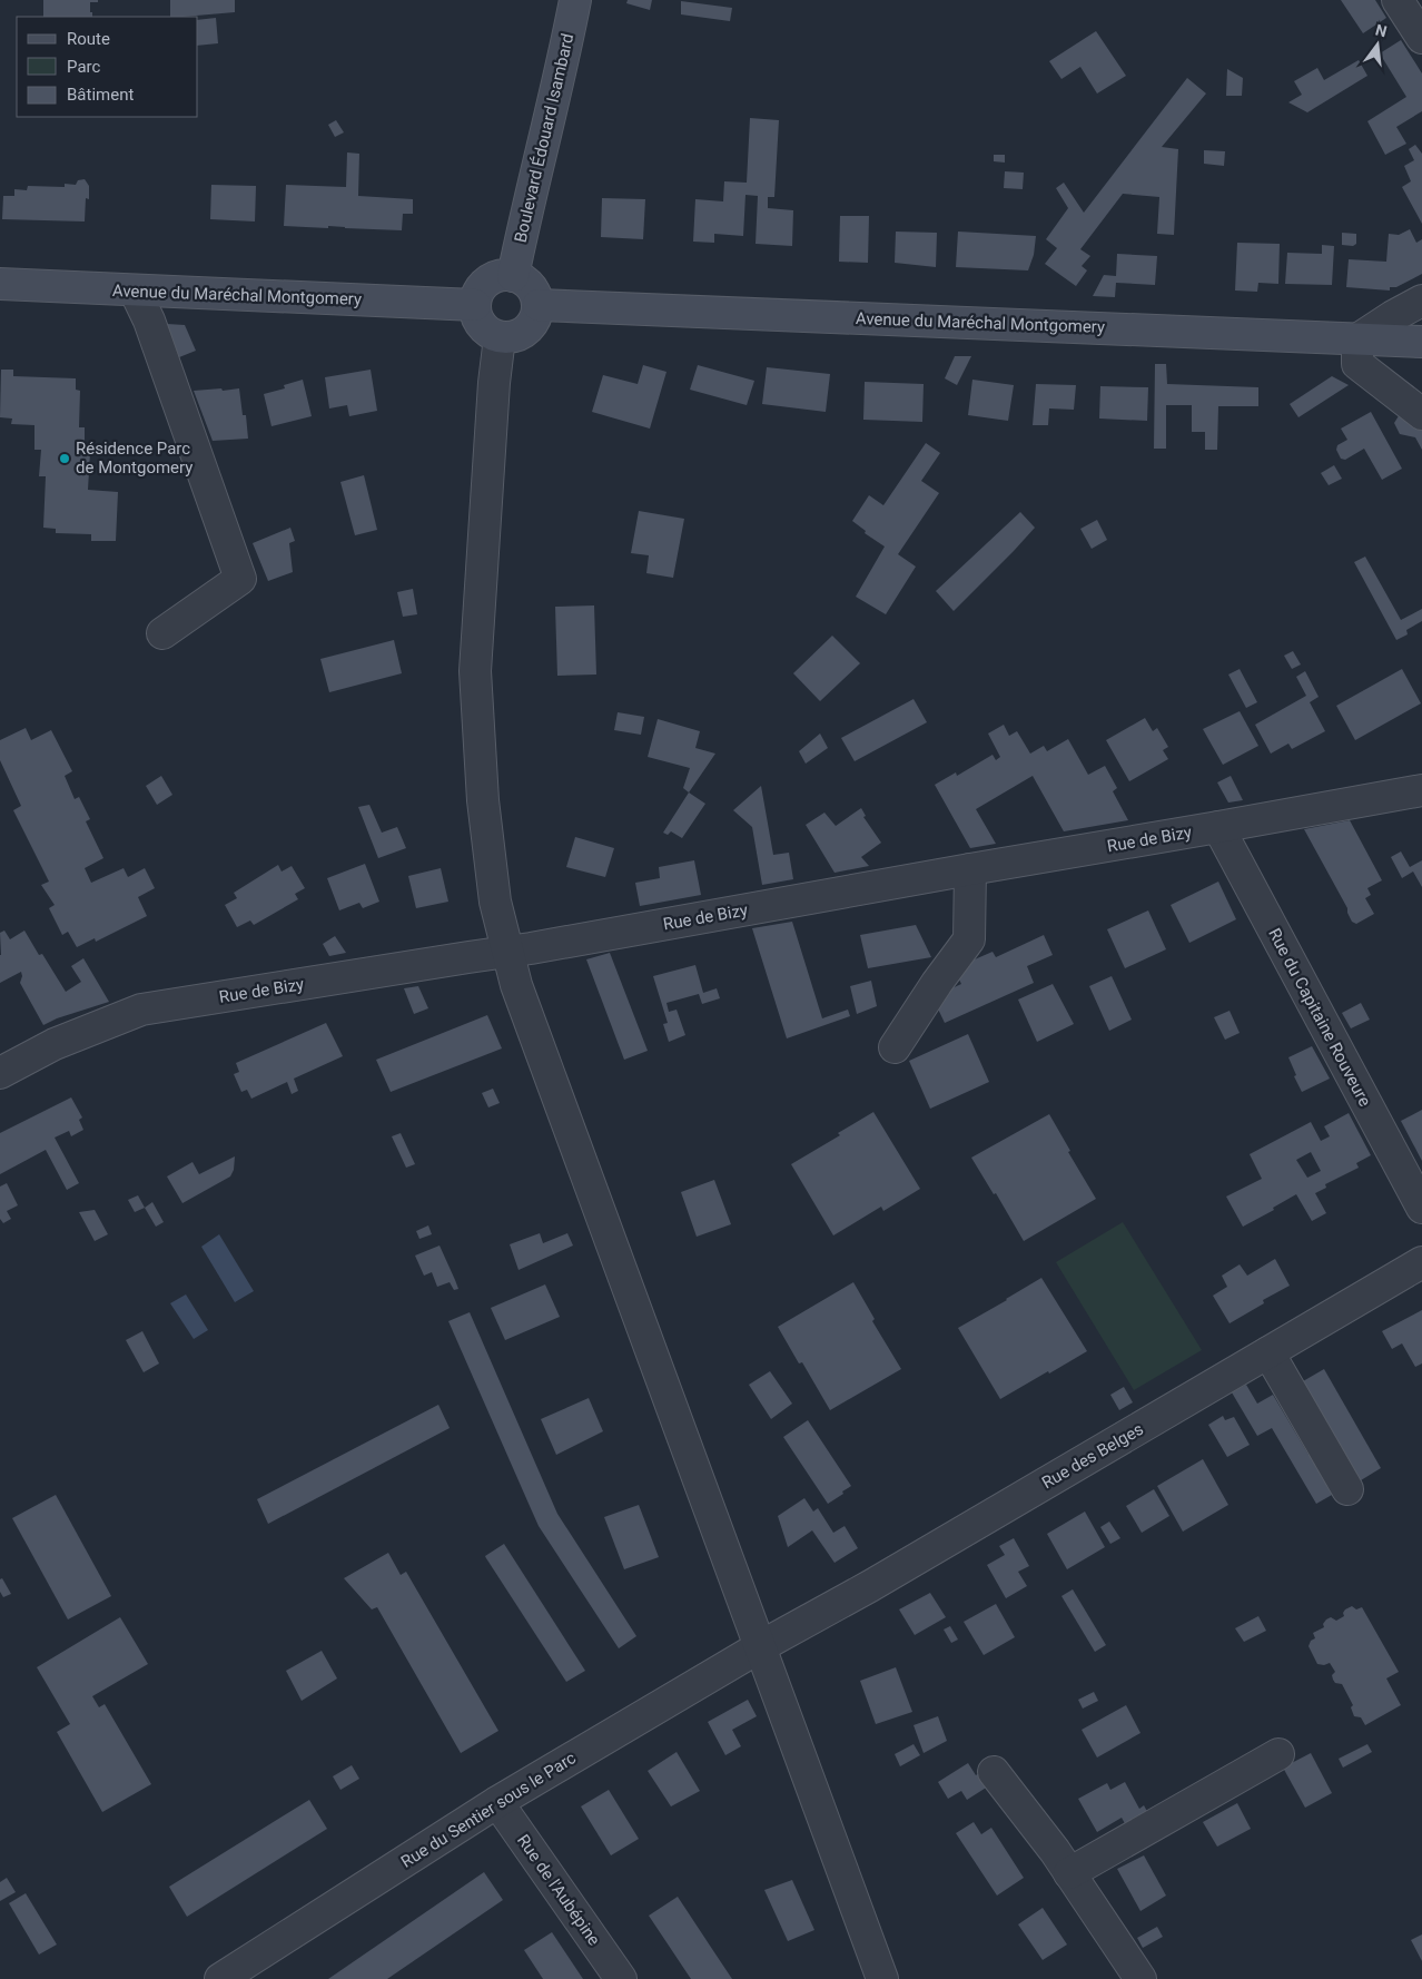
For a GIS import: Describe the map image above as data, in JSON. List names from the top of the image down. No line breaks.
{"streets":{"main road":["Boulevard Édouard Isambard","Avenue du Maréchal Montgomery"],"street":["Rue de Bizy","Rue du Capitaine Rouveure","Rue des Belges","Rue du Sentier sous le Parc","Rue de l'Aubépine"]},"crossings":[["Boulevard Édouard Isambard","Avenue du Maréchal Montgomery"],["Rue de Bizy","Rue du Capitaine Rouveure"],["Rue des Belges","Rue du Sentier sous le Parc"],["Rue du Sentier sous le Parc","Rue de l'Aubépine"]],"places":["Résidence Parc de Montgomery"],"legend":["Route","Parc","Bâtiment"],"north":"top"}
